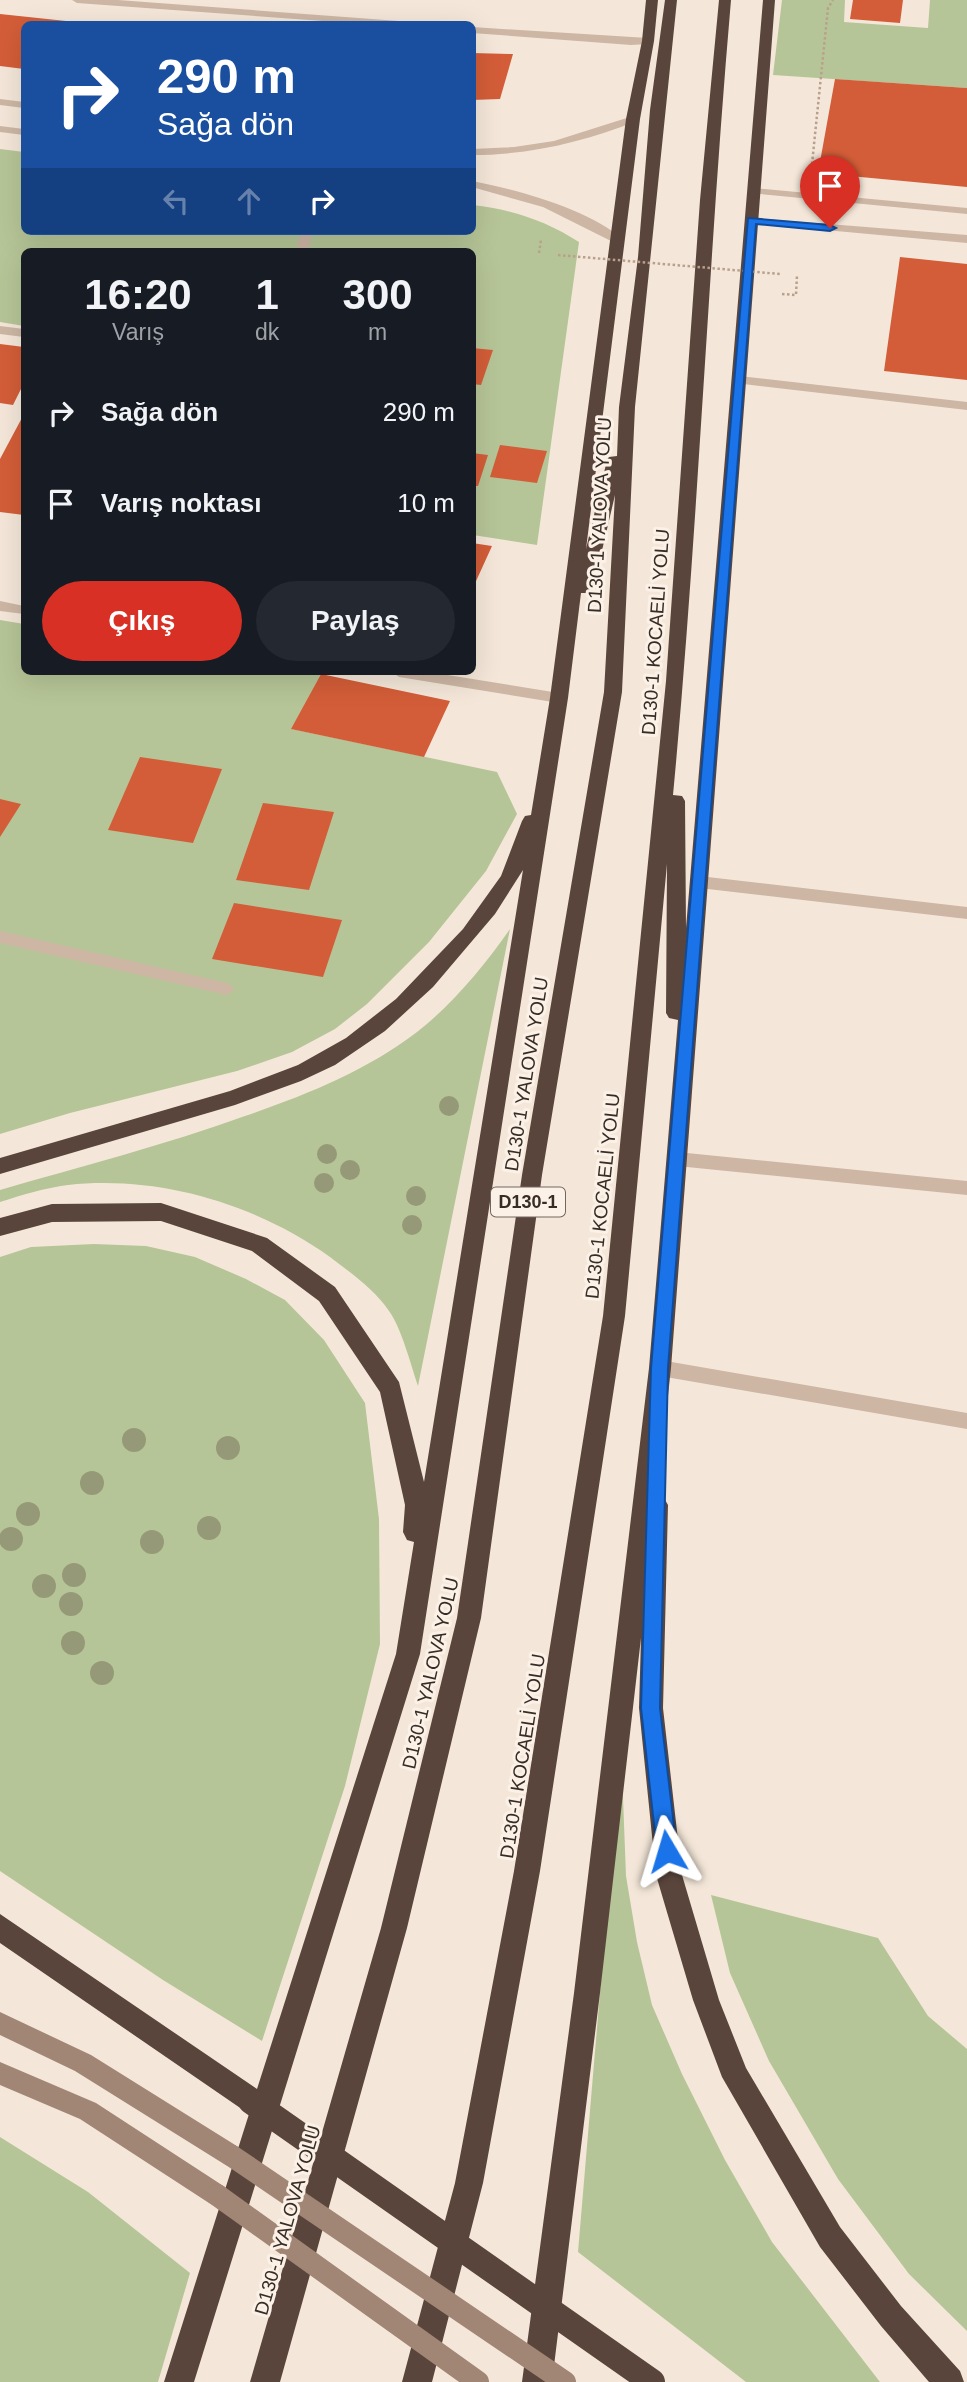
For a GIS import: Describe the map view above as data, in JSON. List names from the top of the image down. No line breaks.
{"streets":{"highway":["D130-1 YALOVA YOLU","D130-1 KOCAELİ YOLU","D130-1"]},"page":{"turn":["290 m","Sağa dön"],"eta":["16:20","Varış","1","dk","300","m"],"list":[{"name":"Sağa dön","value":"290 m"},{"name":"Varış noktası","value":"10 m"}],"buttons":["Çıkış","Paylaş"]}}
